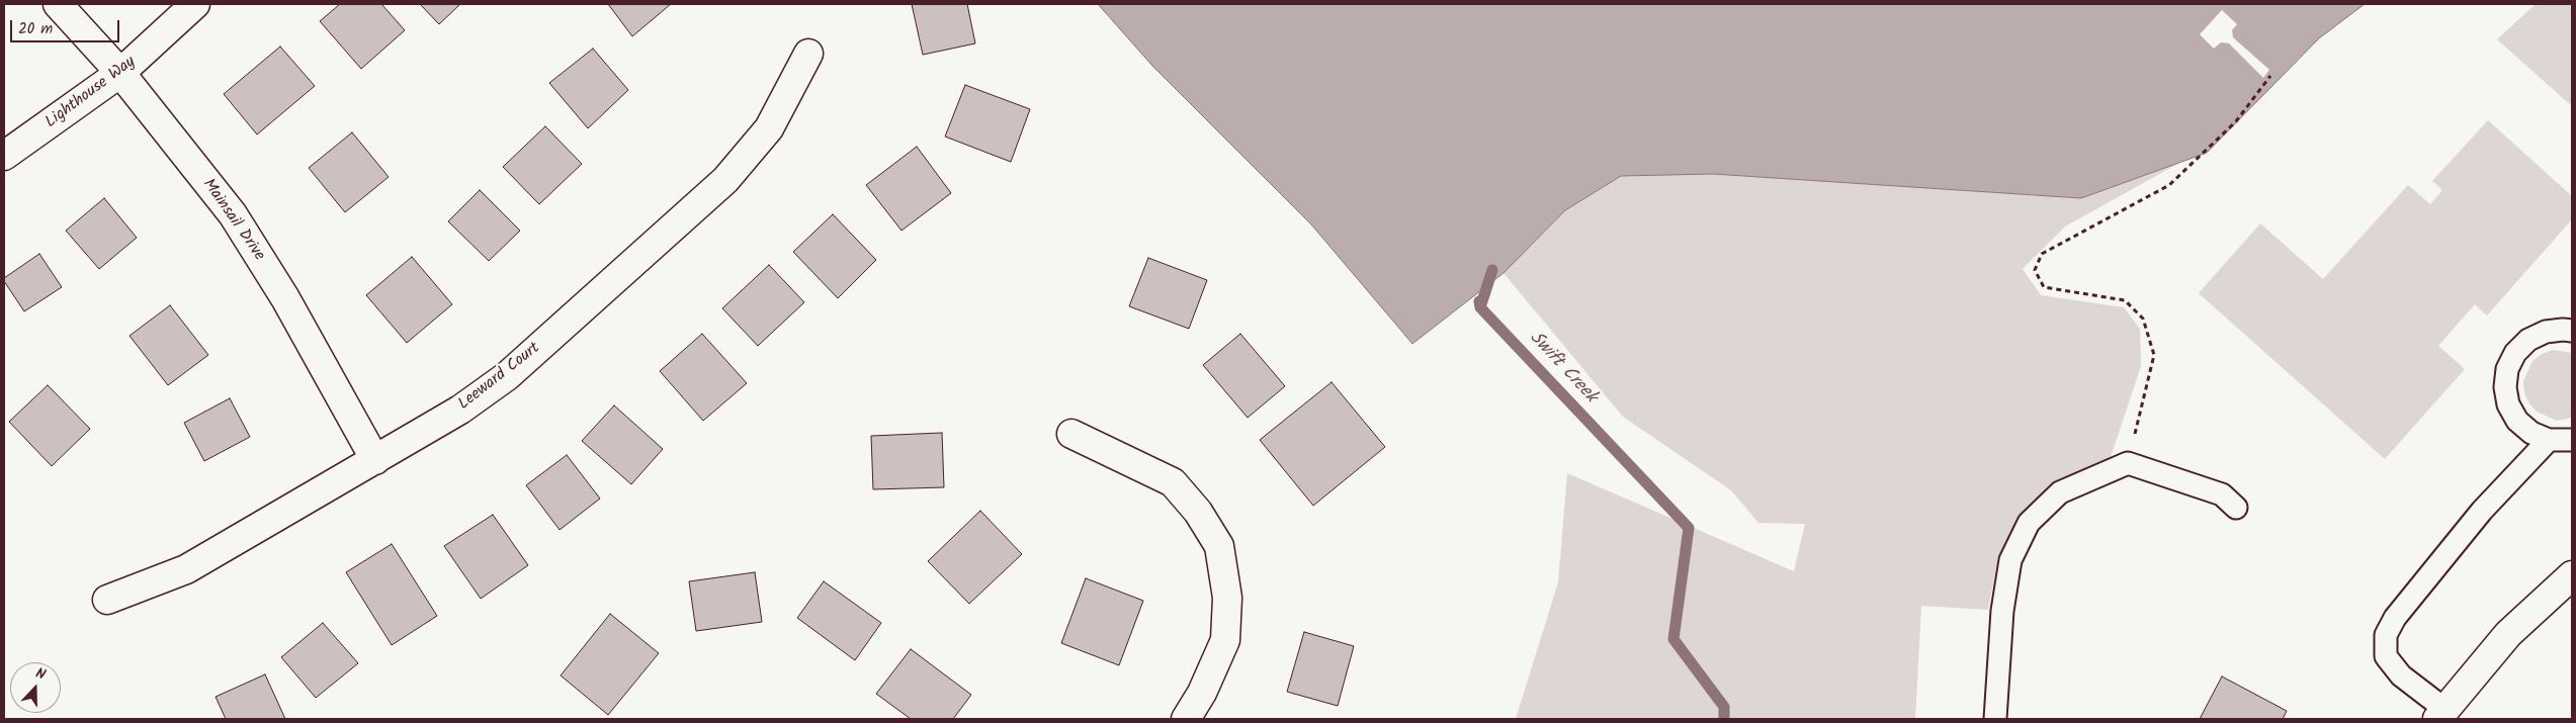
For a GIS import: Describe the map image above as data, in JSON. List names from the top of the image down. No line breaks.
{"streets":{"street":["Lighthouse Way","Mainsail Drive","Leeward Court"]},"crossings":[["Lighthouse Way","Mainsail Drive"],["Mainsail Drive","Leeward Court"]],"water":["Swift Creek"],"scale_bar":"20 m","north":"top"}
